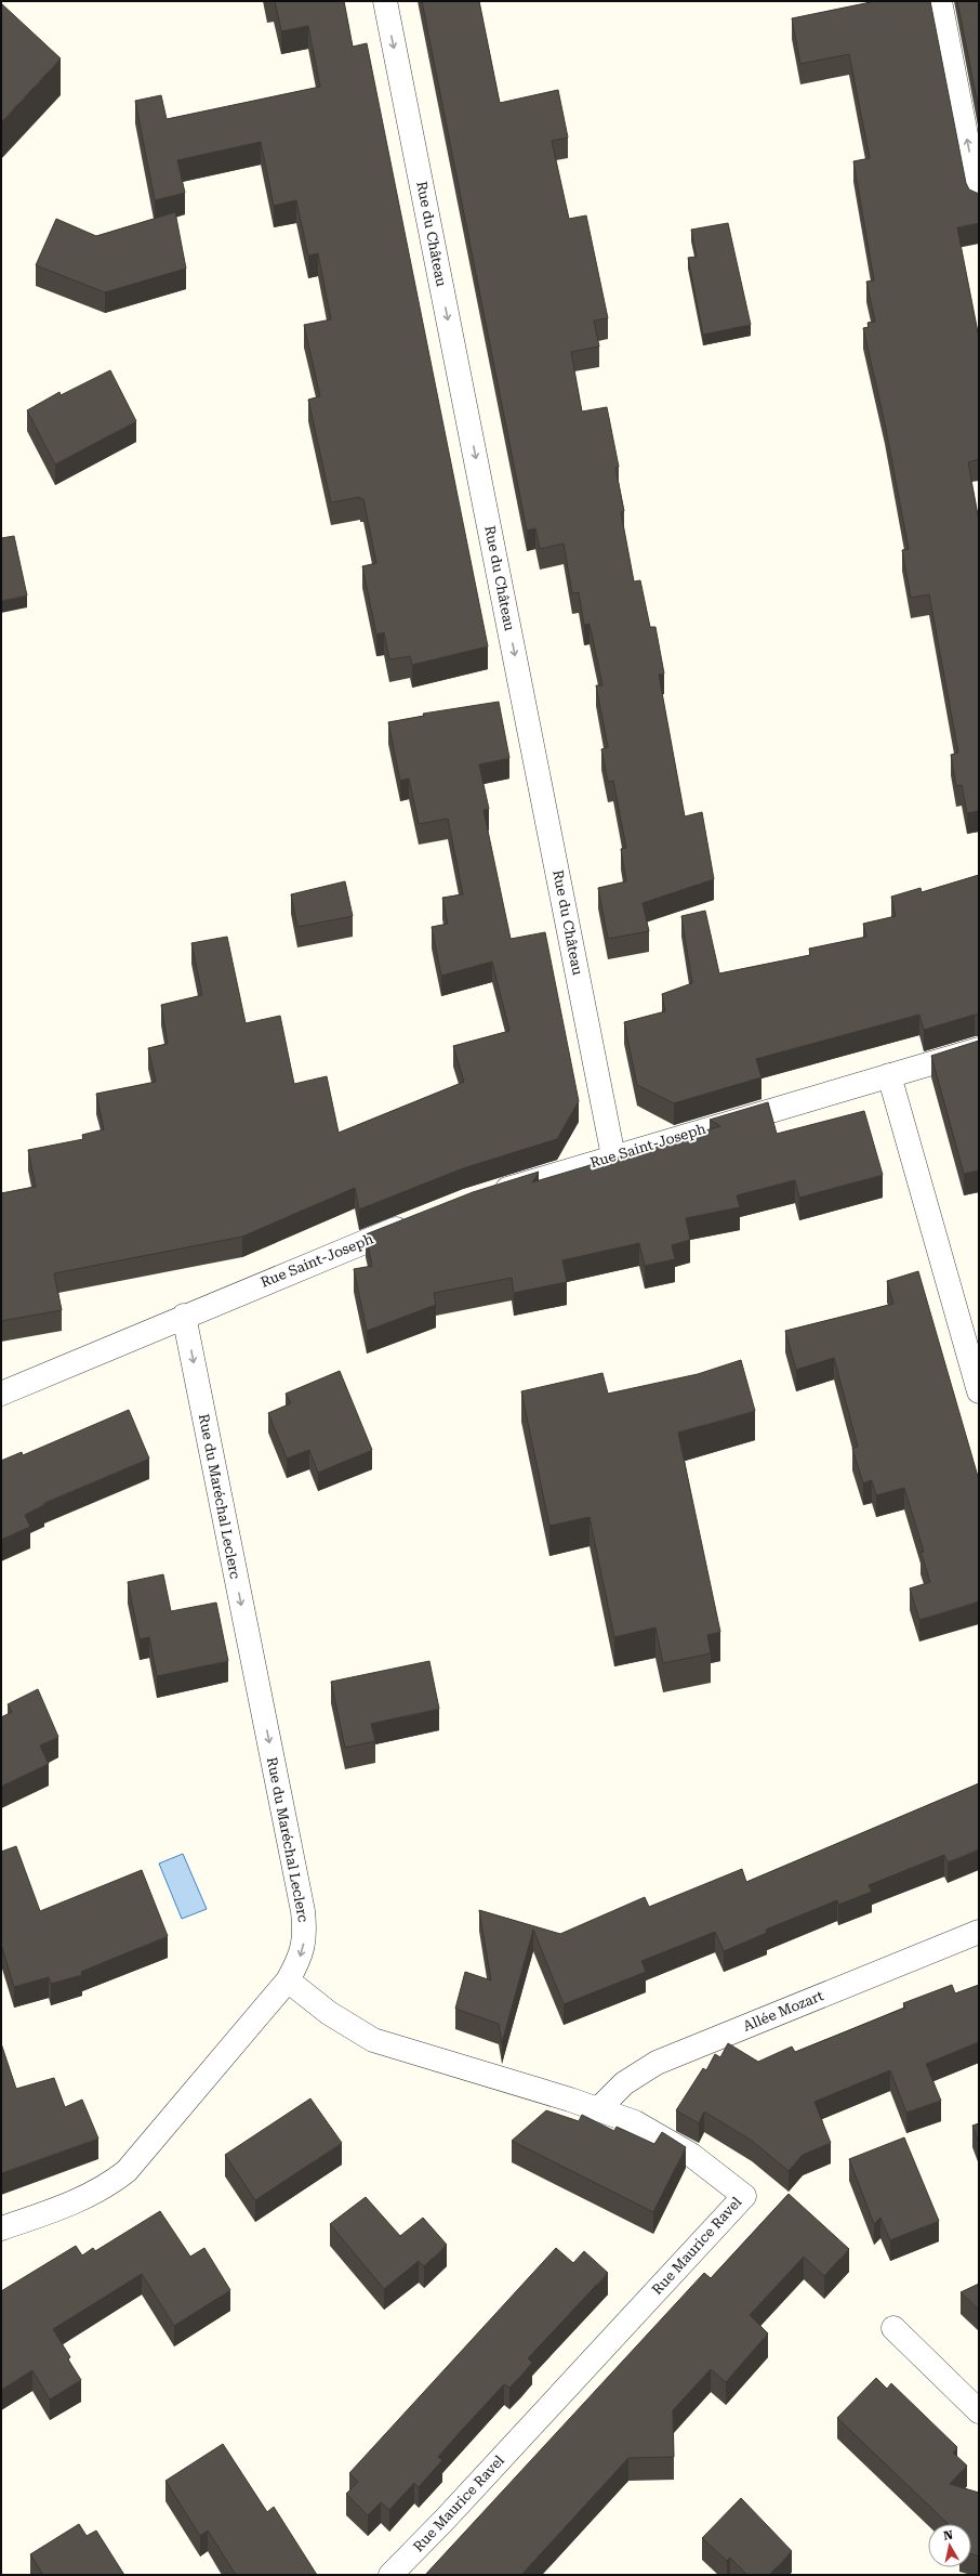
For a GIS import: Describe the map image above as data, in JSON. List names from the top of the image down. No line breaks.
{"streets":{"street":["Rue du Château","Rue Saint-Joseph","Rue du Maréchal Leclerc","Allée Mozart","Rue Maurice Ravel"]},"crossings":[["Rue du Château","Rue Saint-Joseph"],["Rue Saint-Joseph","Rue du Maréchal Leclerc"],["Rue du Maréchal Leclerc","Rue Maurice Ravel"],["Allée Mozart","Rue Maurice Ravel"]],"one_way":["Rue du Château","Rue du Maréchal Leclerc"],"north":"top"}
